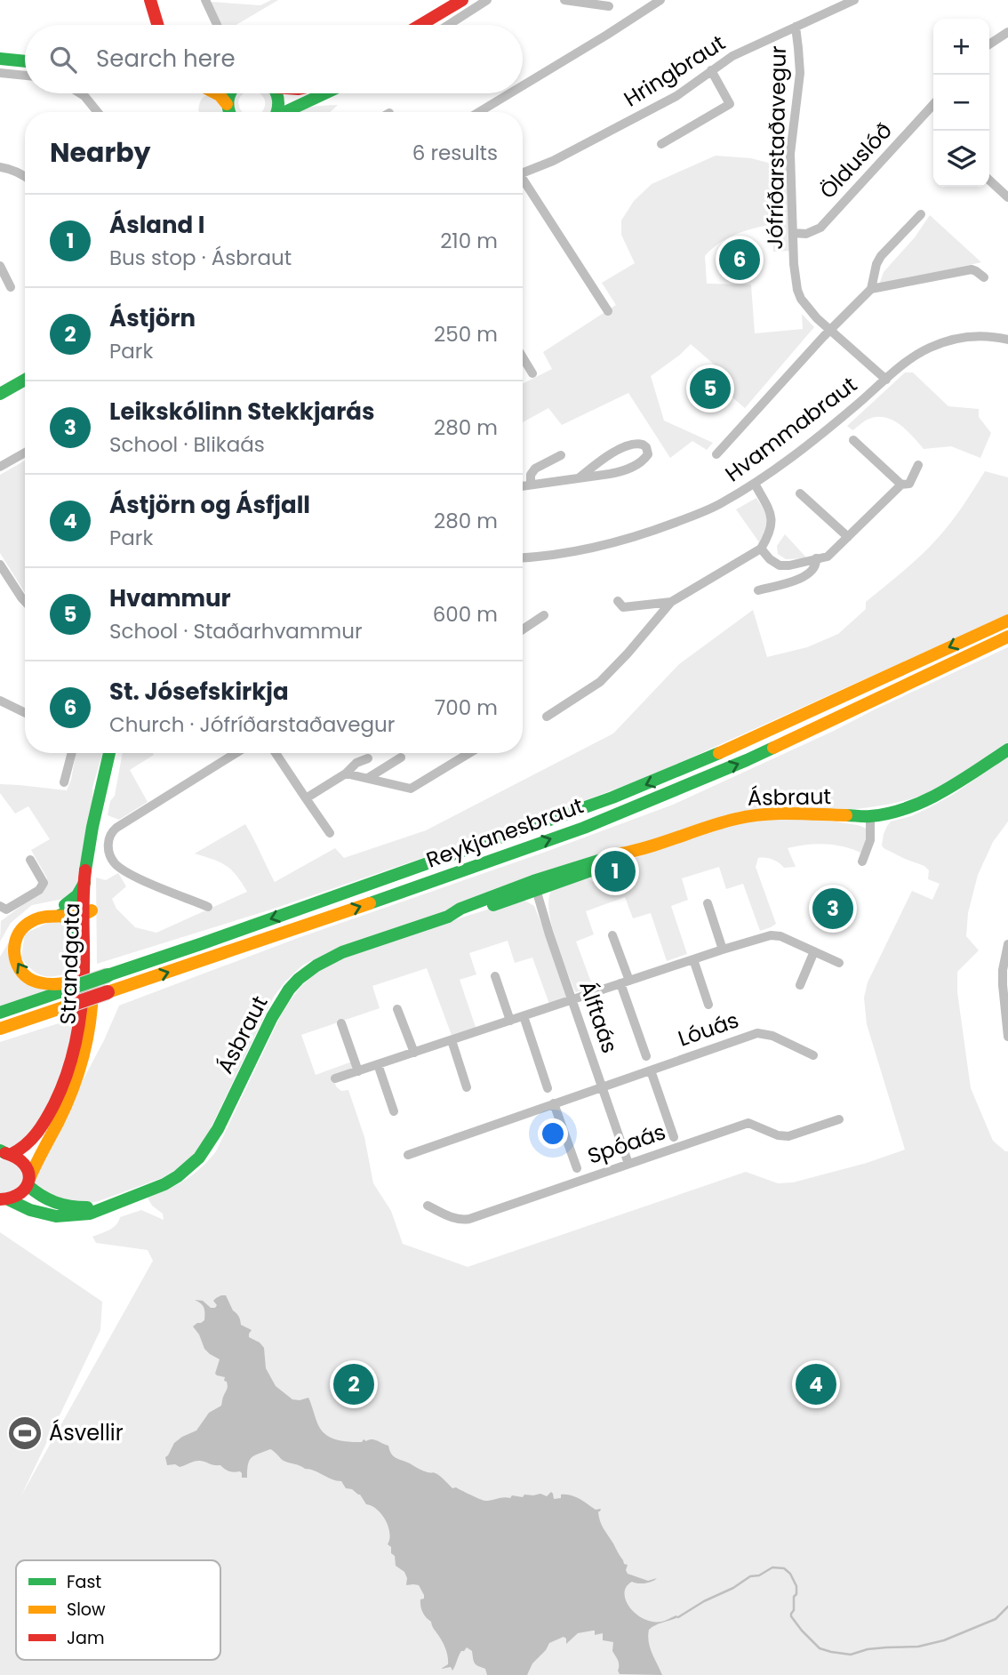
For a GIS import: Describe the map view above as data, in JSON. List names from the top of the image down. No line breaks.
{"streets":{"main road":["Ásbraut","Reykjanesbraut","Strandgata"],"street":["Hringbraut","Jófríðarstaðavegur","Ölduslóð","Hvammabraut","Álftaás","Lóuás","Spóaás"]},"crossings":[["Hringbraut","Jófríðarstaðavegur"],["Jófríðarstaðavegur","Ölduslóð"],["Jófríðarstaðavegur","Hvammabraut"],["Ásbraut","Strandgata"],["Ásbraut","Álftaás"],["Álftaás","Lóuás"],["Álftaás","Spóaás"]],"places":{"sports":["Ásvellir"]},"legend":["Fast","Slow","Jam"],"page":{"map_buttons":["+","−"],"search":"Search here","heading":["Nearby","6 results"],"list":[{"mark":"1","name":"Ásland I","note":"Bus stop · Ásbraut","value":"210 m"},{"mark":"2","name":"Ástjörn","note":"Park","value":"250 m"},{"mark":"3","name":"Leikskólinn Stekkjarás","note":"School · Blikaás","value":"280 m"},{"mark":"4","name":"Ástjörn og Ásfjall","note":"Park","value":"280 m"},{"mark":"5","name":"Hvammur","note":"School · Staðarhvammur","value":"600 m"},{"mark":"6","name":"St. Jósefskirkja","note":"Church · Jófríðarstaðavegur","value":"700 m"}],"pins":["6","5","1","3","2","4"]}}
